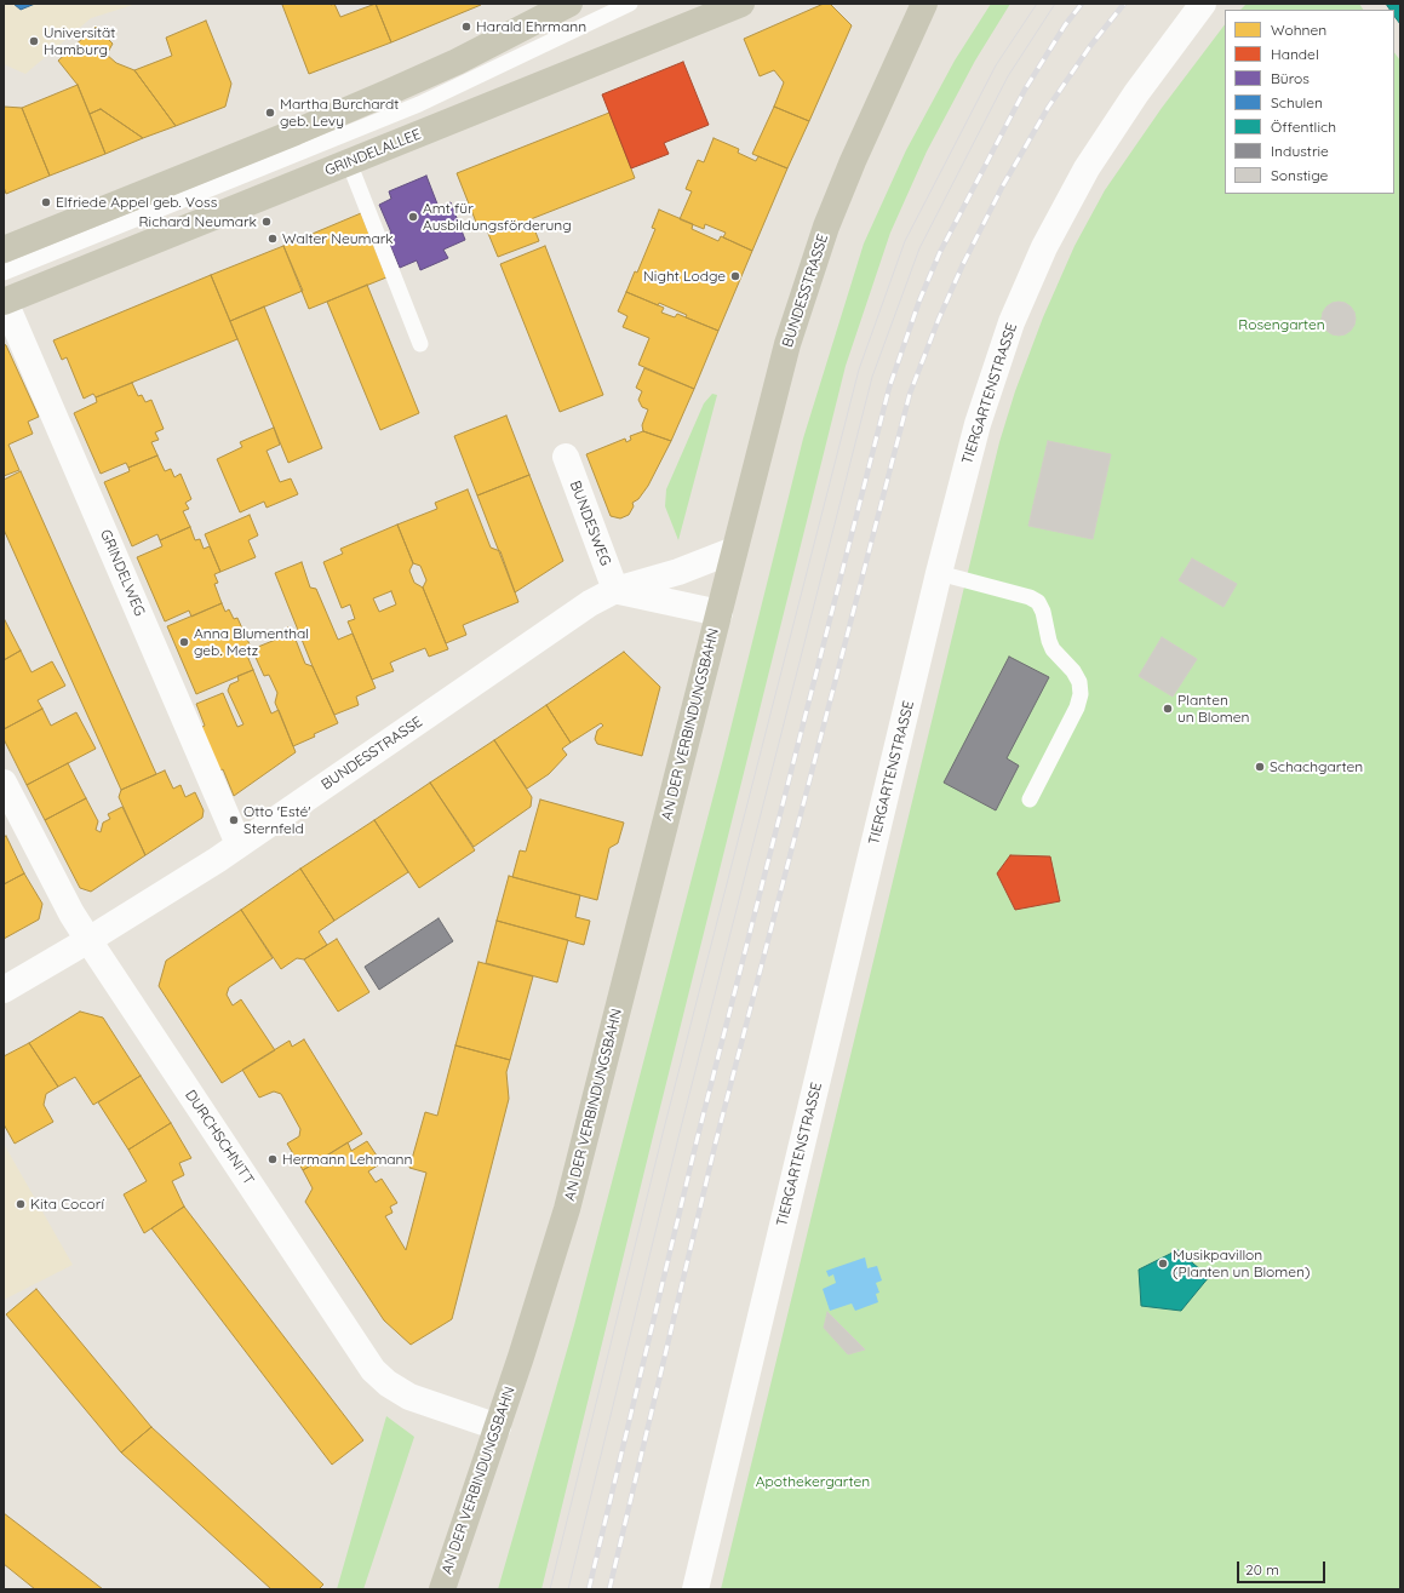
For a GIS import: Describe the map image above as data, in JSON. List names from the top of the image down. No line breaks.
{"streets":{"main road":["GRINDELALLEE","BUNDESSTRASSE","AN DER VERBINDUNGSBAHN"],"street":["TIERGARTENSTRASSE","BUNDESWEG","GRINDELWEG","DURCHSCHNITT"]},"crossings":[["GRINDELALLEE","GRINDELWEG"],["BUNDESSTRASSE","BUNDESWEG"],["BUNDESSTRASSE","GRINDELWEG"],["BUNDESSTRASSE","AN DER VERBINDUNGSBAHN"],["BUNDESSTRASSE","DURCHSCHNITT"],["AN DER VERBINDUNGSBAHN","DURCHSCHNITT"]],"parks":["Rosengarten","Apothekergarten"],"places":["Harald Ehrmann","Universität Hamburg","Martha Burchardt geb. Levy","Elfriede Appel geb. Voss","Amt für Ausbildungsförderung","Richard Neumark","Walter Neumark","Night Lodge","Anna Blumenthal geb. Metz","Planten un Blomen","Schachgarten","Otto 'Esté' Sternfeld","Hermann Lehmann","Kita Cocorí","Musikpavillon (Planten un Blomen)"],"legend":["Wohnen","Handel","Büros","Schulen","Öffentlich","Industrie","Sonstige"],"scale_bar":"20 m"}
